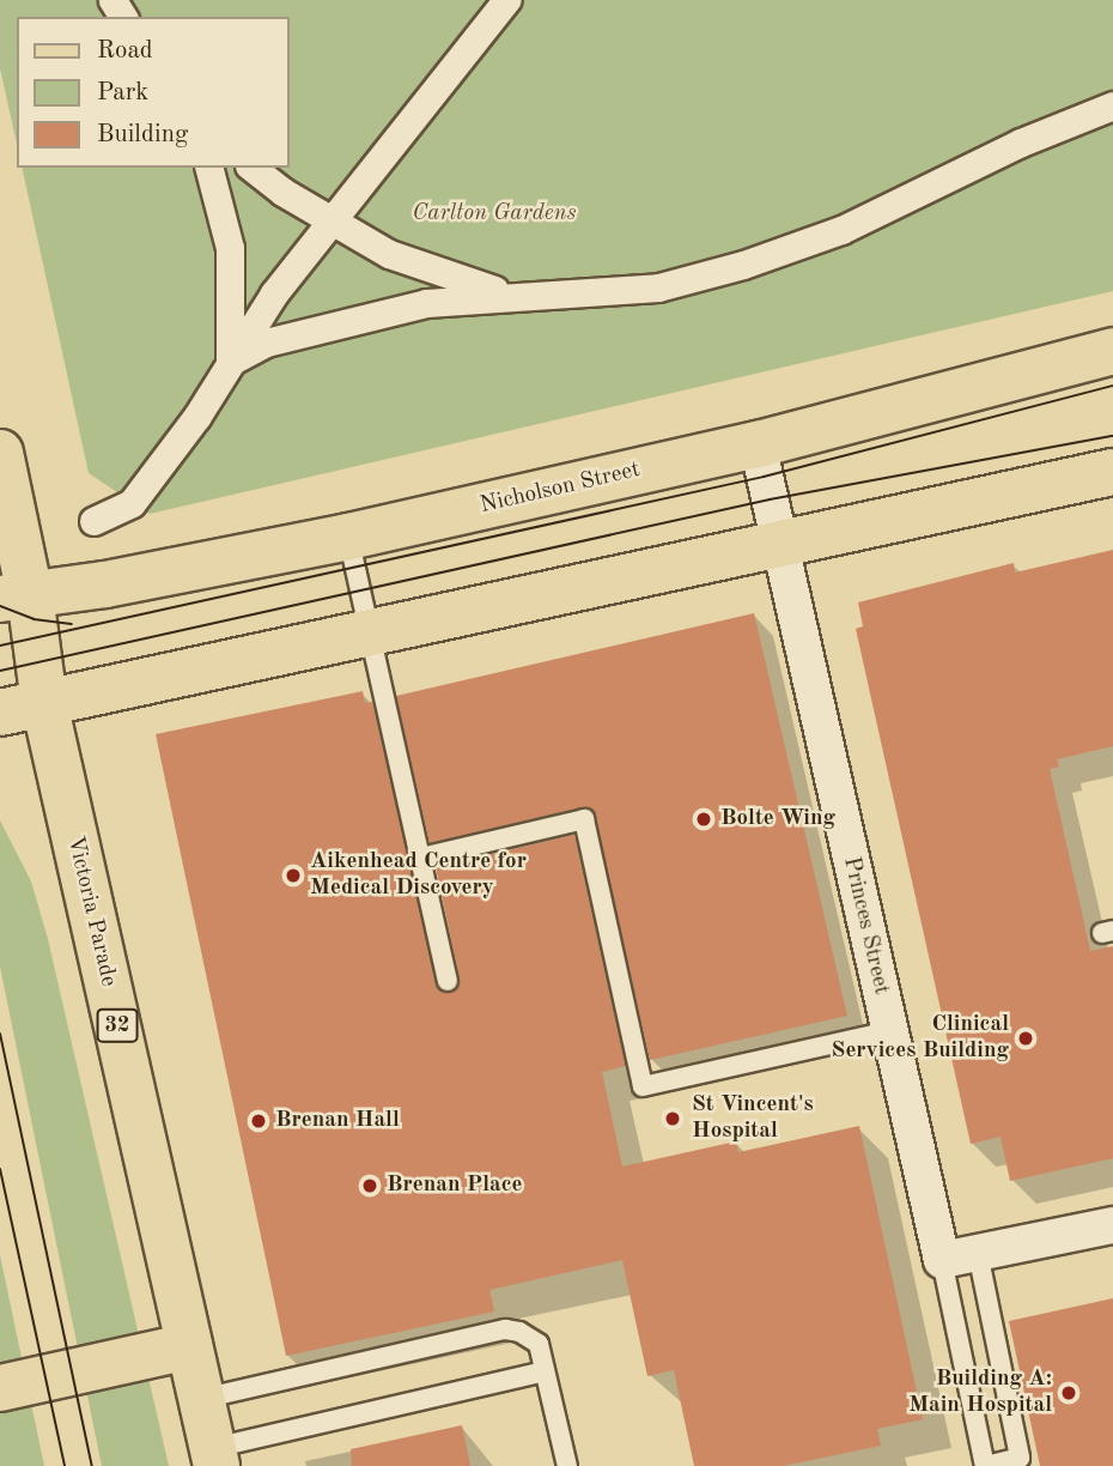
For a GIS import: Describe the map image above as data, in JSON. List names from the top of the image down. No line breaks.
{"streets":{"main road":["Nicholson Street","Victoria Parade","32"],"street":["Princes Street"]},"crossings":[["Nicholson Street","Victoria Parade"],["Nicholson Street","Princes Street"]],"parks":["Carlton Gardens"],"places":["Bolte Wing","Aikenhead Centre for Medical Discovery","Clinical Services Building","St Vincent's Hospital","Brenan Hall","Brenan Place","Building A: Main Hospital"],"legend":["Road","Park","Building"]}
